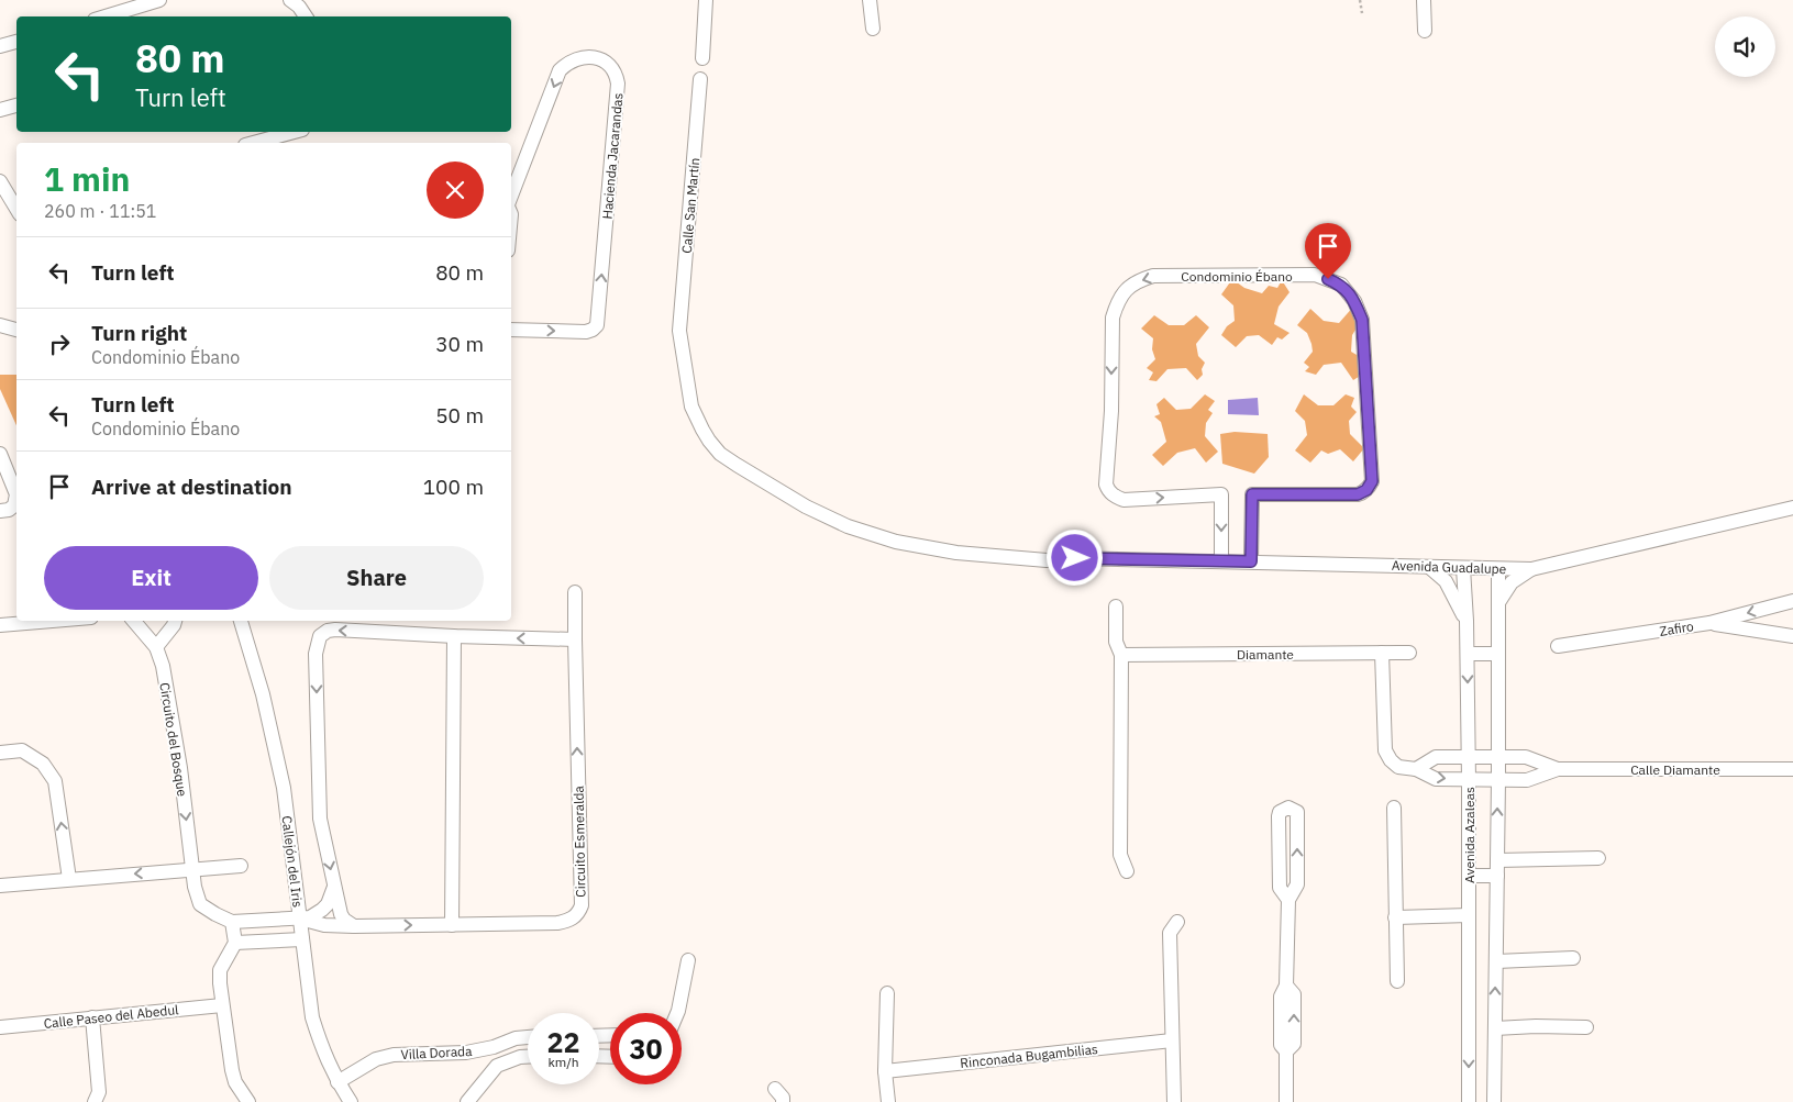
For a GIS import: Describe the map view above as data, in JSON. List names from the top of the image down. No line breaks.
{"streets":{"street":["Hacienda Jacarandas","Calle San Martín","Condominio Ébano","Avenida Guadalupe","Zafiro","Diamante","Circuito del Bosque","Calle Diamante","Avenida Azaleas","Circuito Esmeralda","Callejón del Iris","Calle Paseo del Abedul","Villa Dorada","Rinconada Bugambilias"]},"crossings":[["Calle San Martín","Avenida Guadalupe"],["Condominio Ébano","Avenida Guadalupe"],["Avenida Guadalupe","Avenida Azaleas"],["Diamante","Calle Diamante"],["Calle Diamante","Avenida Azaleas"],["Circuito Esmeralda","Callejón del Iris"],["Callejón del Iris","Villa Dorada"]],"one_way":["Circuito del Bosque"],"page":{"turn":["80 m","Turn left"],"heading":["1 min","260 m · 11:51"],"list":[{"name":"Turn left","value":"80 m"},{"name":"Turn right","note":"Condominio Ébano","value":"30 m"},{"name":"Turn left","note":"Condominio Ébano","value":"50 m"},{"name":"Arrive at destination","value":"100 m"}],"buttons":["Exit","Share"],"speed":"22 km/h","limit":"30"}}
